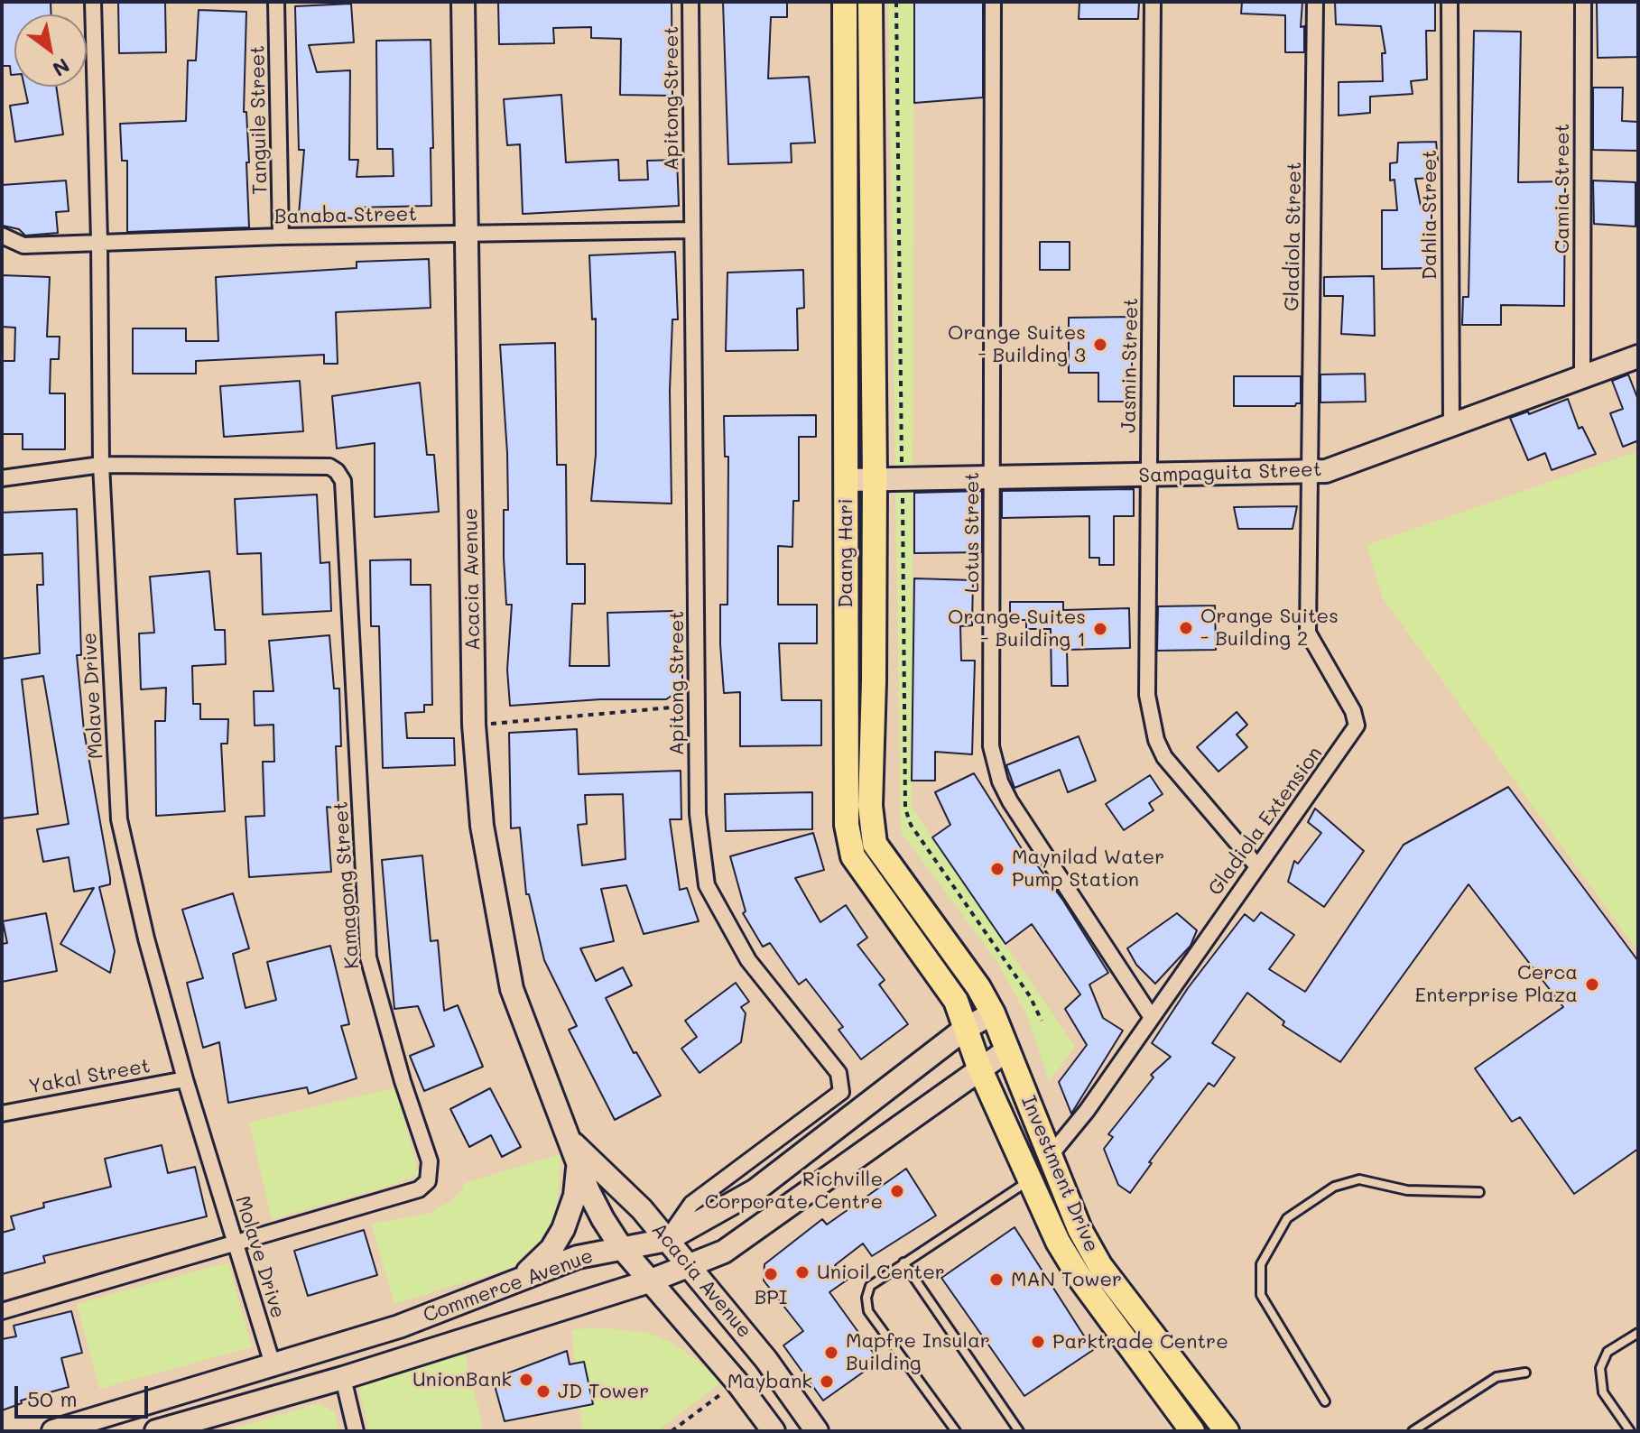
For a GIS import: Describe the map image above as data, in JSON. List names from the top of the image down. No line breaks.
{"streets":{"main road":["Sampaguita Street","Daang Hari","Acacia Avenue","Investment Drive","Commerce Avenue"],"street":["Apitong Street","Tanguile Street","Camia Street","Dahlia Street","Banaba Street","Gladiola Street","Jasmin Street","Lotus Street","Molave Drive","Gladiola Extension","Kamagong Street","Yakal Street"]},"crossings":[["Apitong Street","Banaba Street"],["Apitong Street","Acacia Avenue"],["Apitong Street","Commerce Avenue"],["Tanguile Street","Banaba Street"],["Camia Street","Sampaguita Street"],["Dahlia Street","Sampaguita Street"],["Banaba Street","Acacia Avenue"],["Banaba Street","Molave Drive"],["Gladiola Street","Sampaguita Street"],["Gladiola Street","Gladiola Extension"],["Jasmin Street","Sampaguita Street"],["Jasmin Street","Gladiola Extension"],["Sampaguita Street","Lotus Street"],["Sampaguita Street","Daang Hari"],["Sampaguita Street","Gladiola Extension"],["Lotus Street","Gladiola Extension"],["Daang Hari","Investment Drive"],["Daang Hari","Commerce Avenue"],["Acacia Avenue","Commerce Avenue"],["Molave Drive","Kamagong Street"],["Molave Drive","Yakal Street"],["Molave Drive","Commerce Avenue"],["Gladiola Extension","Investment Drive"],["Investment Drive","Commerce Avenue"]],"places":["Orange Suites - Building 3","Orange Suites - Building 2","Orange Suites - Building 1","Maynilad Water Pump Station","Cerca Enterprise Plaza","Richville Corporate Centre","Unioil Center","BPI","MAN Tower","Parktrade Centre","Mapfre Insular Building","UnionBank","Maybank","JD Tower"],"scale_bar":"50 m","north":"bottom right"}
